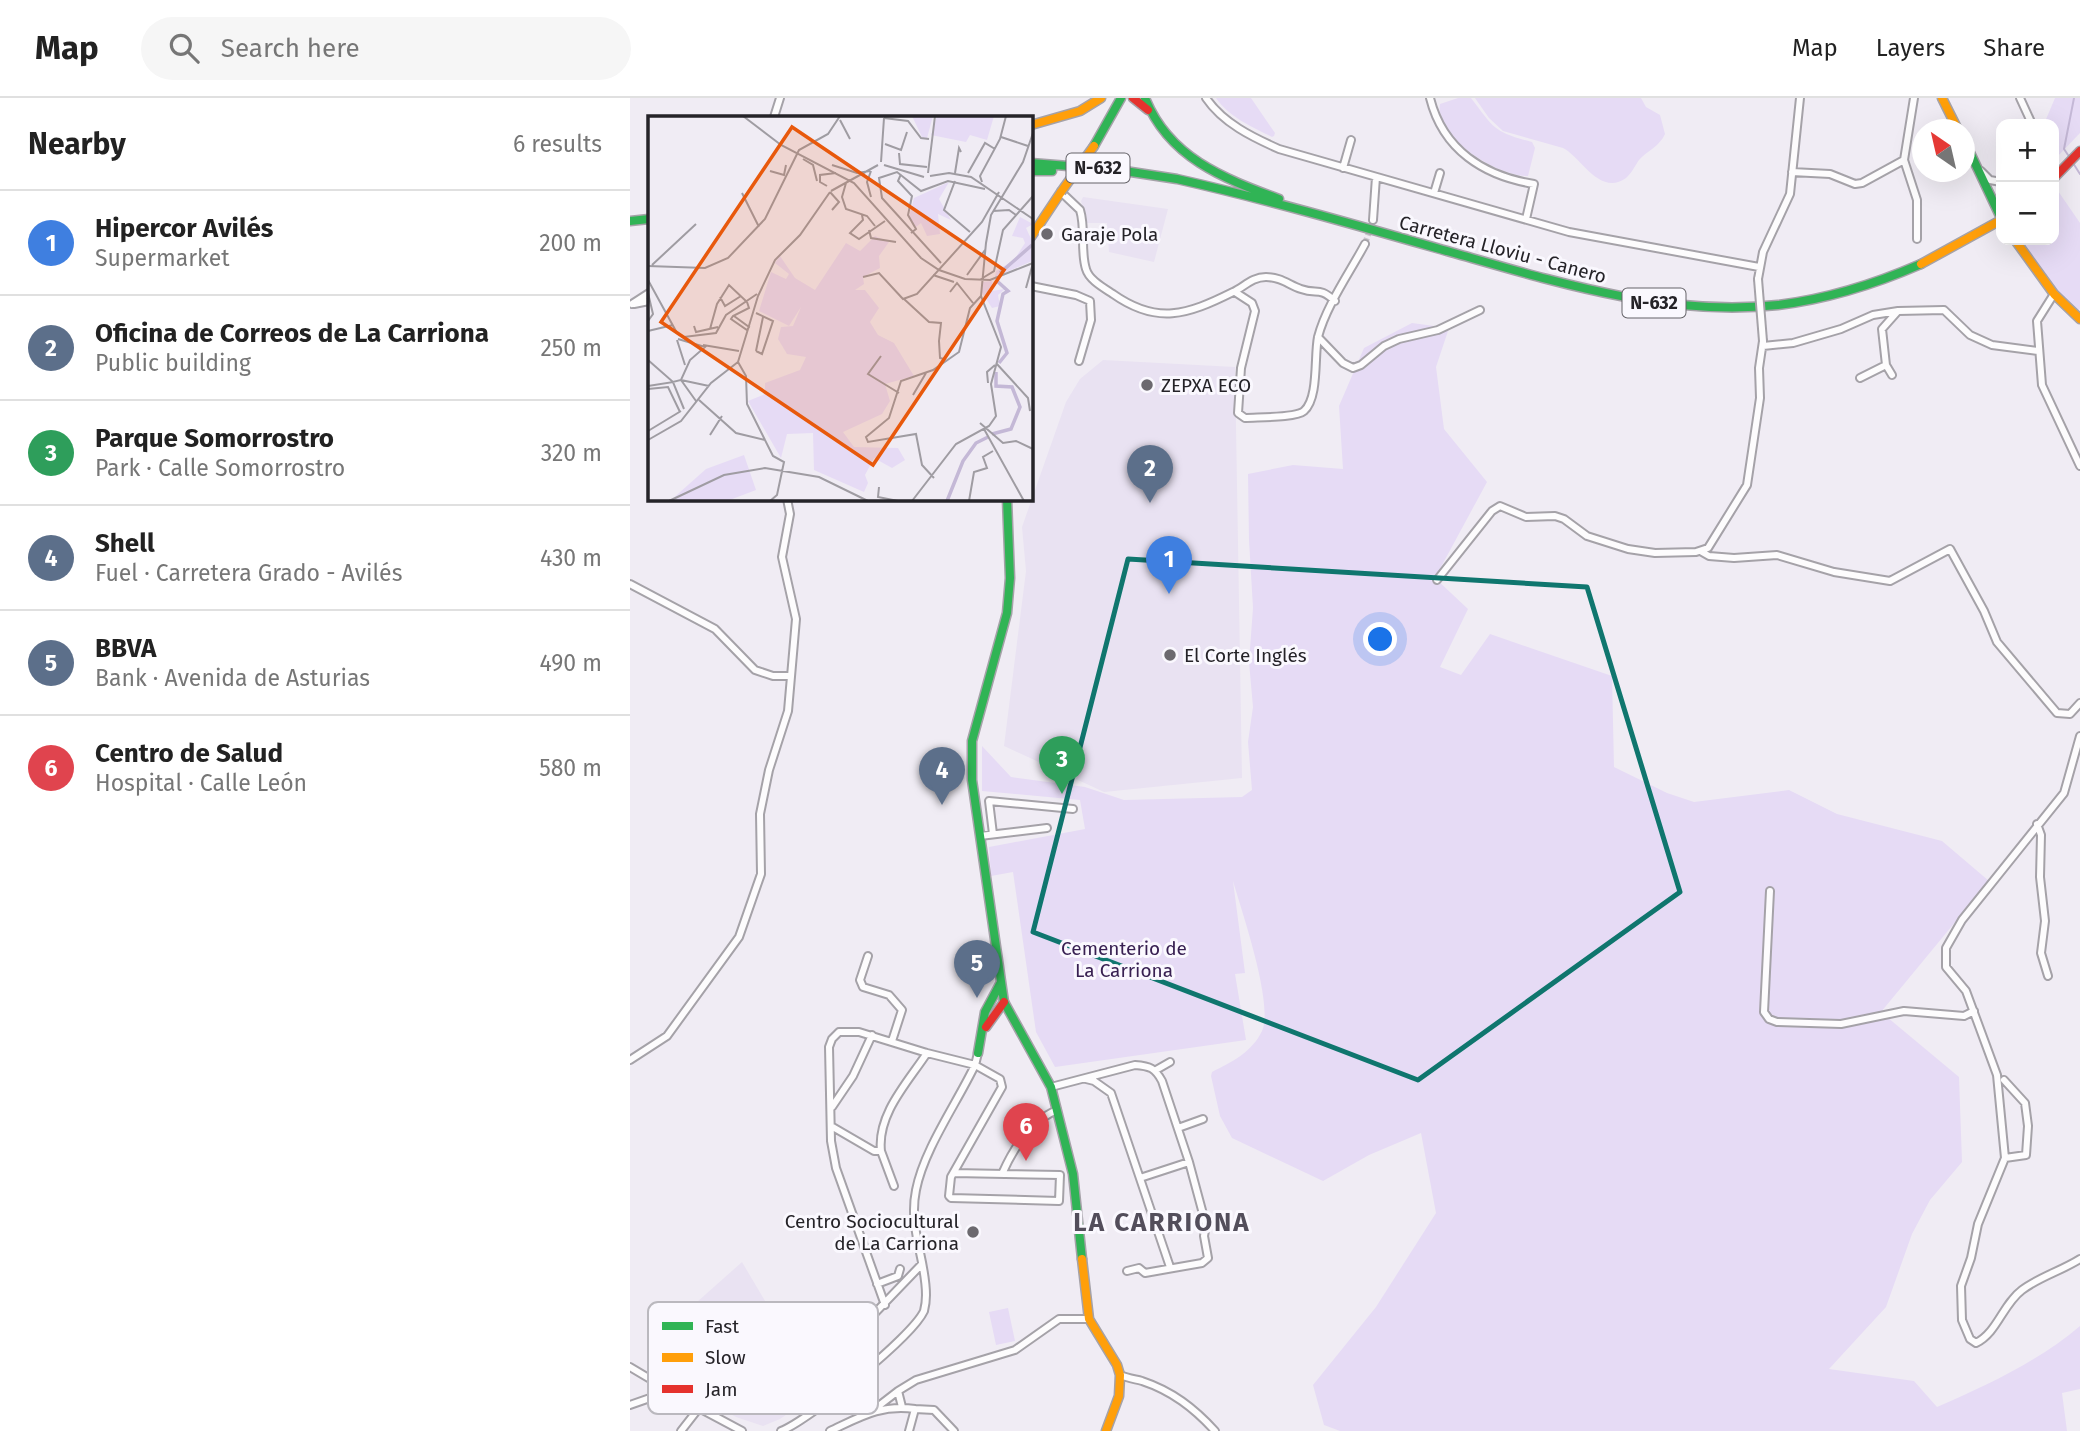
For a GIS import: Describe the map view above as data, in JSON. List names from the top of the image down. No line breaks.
{"streets":{"main road":["N-632","Carretera Lloviu - Canero"]},"districts":["LA CARRIONA"],"parks":["Cementerio de La Carriona"],"places":["Garaje Pola","ZEPXA ECO","El Corte Inglés","Centro Sociocultural de La Carriona"],"legend":["Fast","Slow","Jam"],"north":"top left","page":{"header":"Map","search":"Search here","nav":["Map","Layers","Share"],"heading":["Nearby","6 results"],"map_buttons":["+","−"],"list":[{"mark":"1","name":"Hipercor Avilés","note":"Supermarket","value":"200 m"},{"mark":"2","name":"Oficina de Correos de La Carriona","note":"Public building","value":"250 m"},{"mark":"3","name":"Parque Somorrostro","note":"Park · Calle Somorrostro","value":"320 m"},{"mark":"4","name":"Shell","note":"Fuel · Carretera Grado - Avilés","value":"430 m"},{"mark":"5","name":"BBVA","note":"Bank · Avenida de Asturias","value":"490 m"},{"mark":"6","name":"Centro de Salud","note":"Hospital · Calle León","value":"580 m"}],"pins":["2","1","3","4","5","6"]}}
